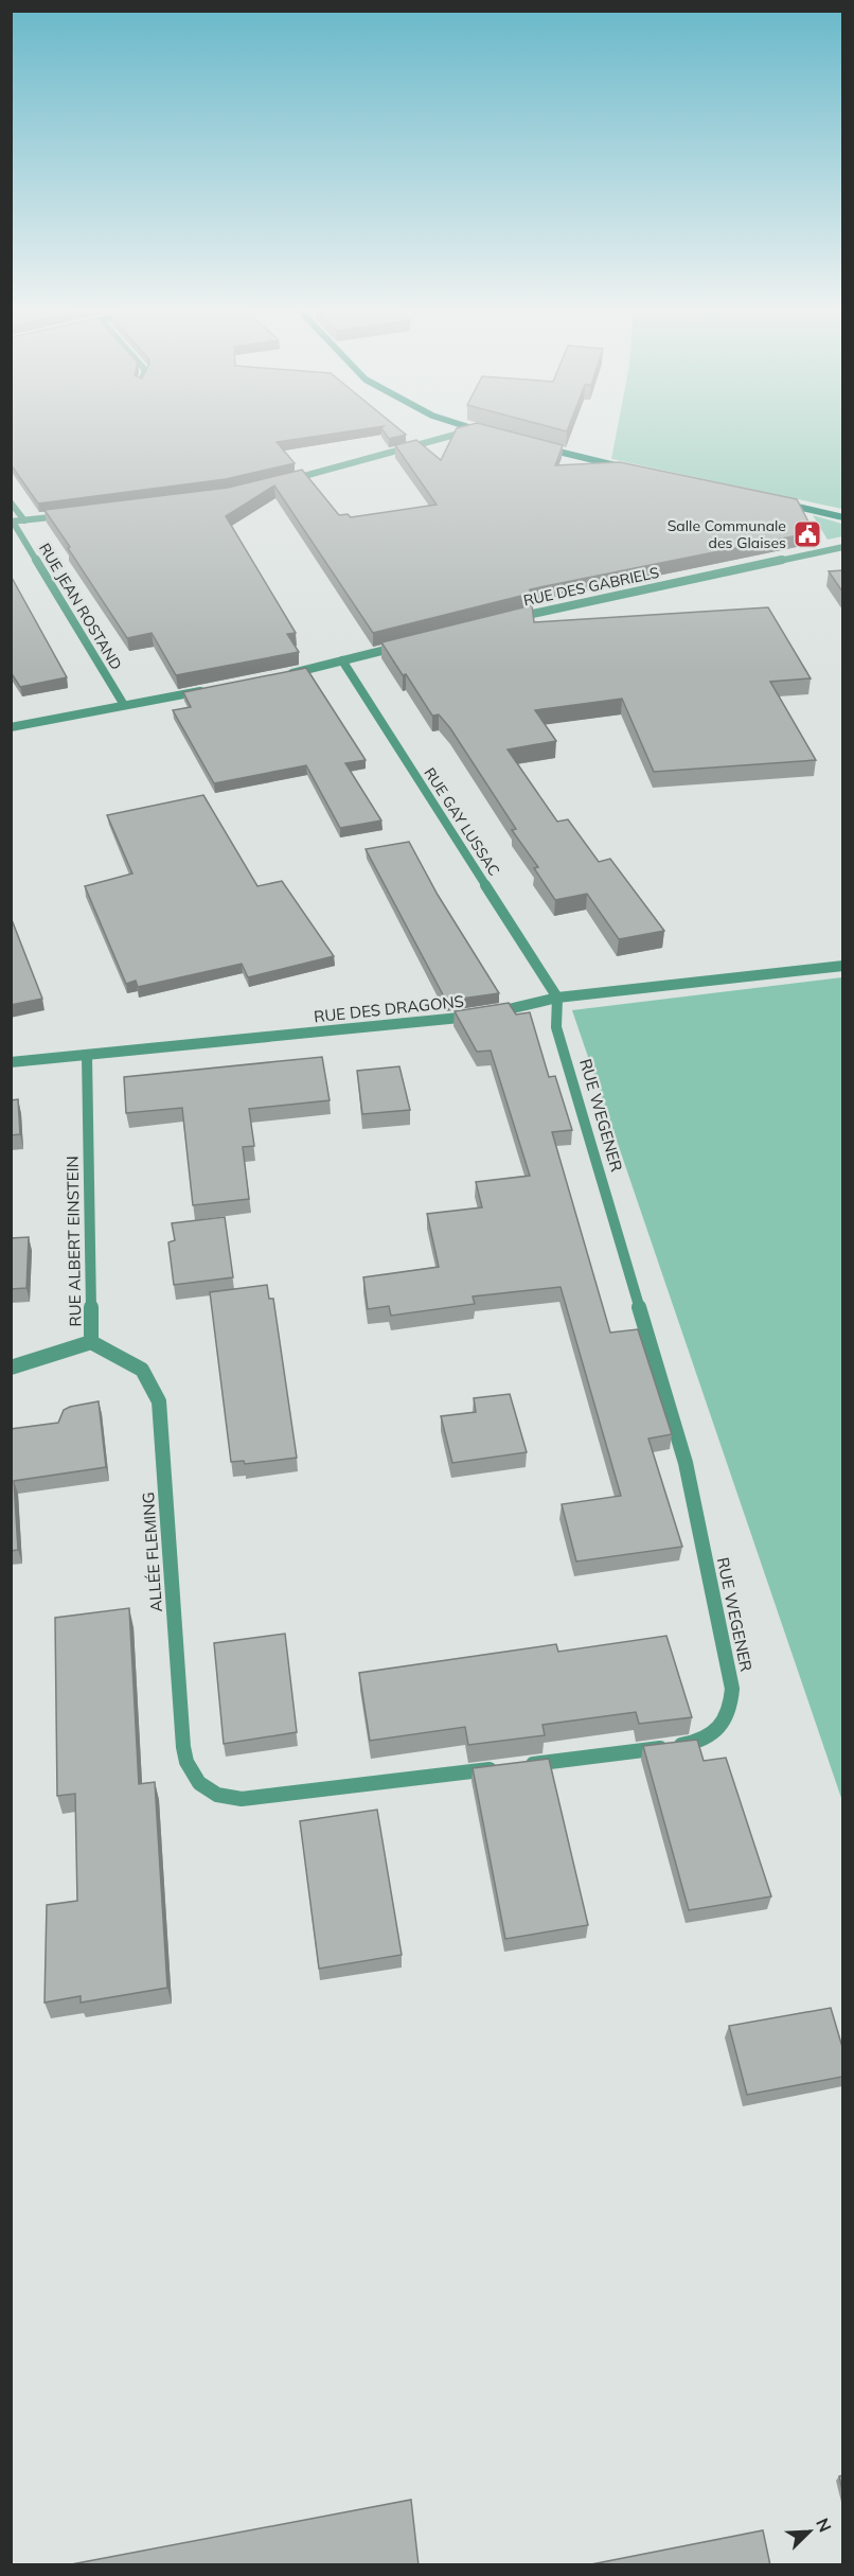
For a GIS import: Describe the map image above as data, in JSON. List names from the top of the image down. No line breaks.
{"streets":{"street":["RUE DES GABRIELS","RUE JEAN ROSTAND","RUE GAY LUSSAC","RUE DES DRAGONS","RUE WEGENER","RUE ALBERT EINSTEIN","ALLÉE FLEMING"]},"crossings":[["RUE GAY LUSSAC","RUE DES DRAGONS"],["RUE GAY LUSSAC","RUE WEGENER"],["RUE DES DRAGONS","RUE WEGENER"],["RUE DES DRAGONS","RUE ALBERT EINSTEIN"],["RUE WEGENER","ALLÉE FLEMING"],["RUE ALBERT EINSTEIN","ALLÉE FLEMING"]],"places":{"public building":["Salle Communale des Glaises"]},"north":"top right"}
